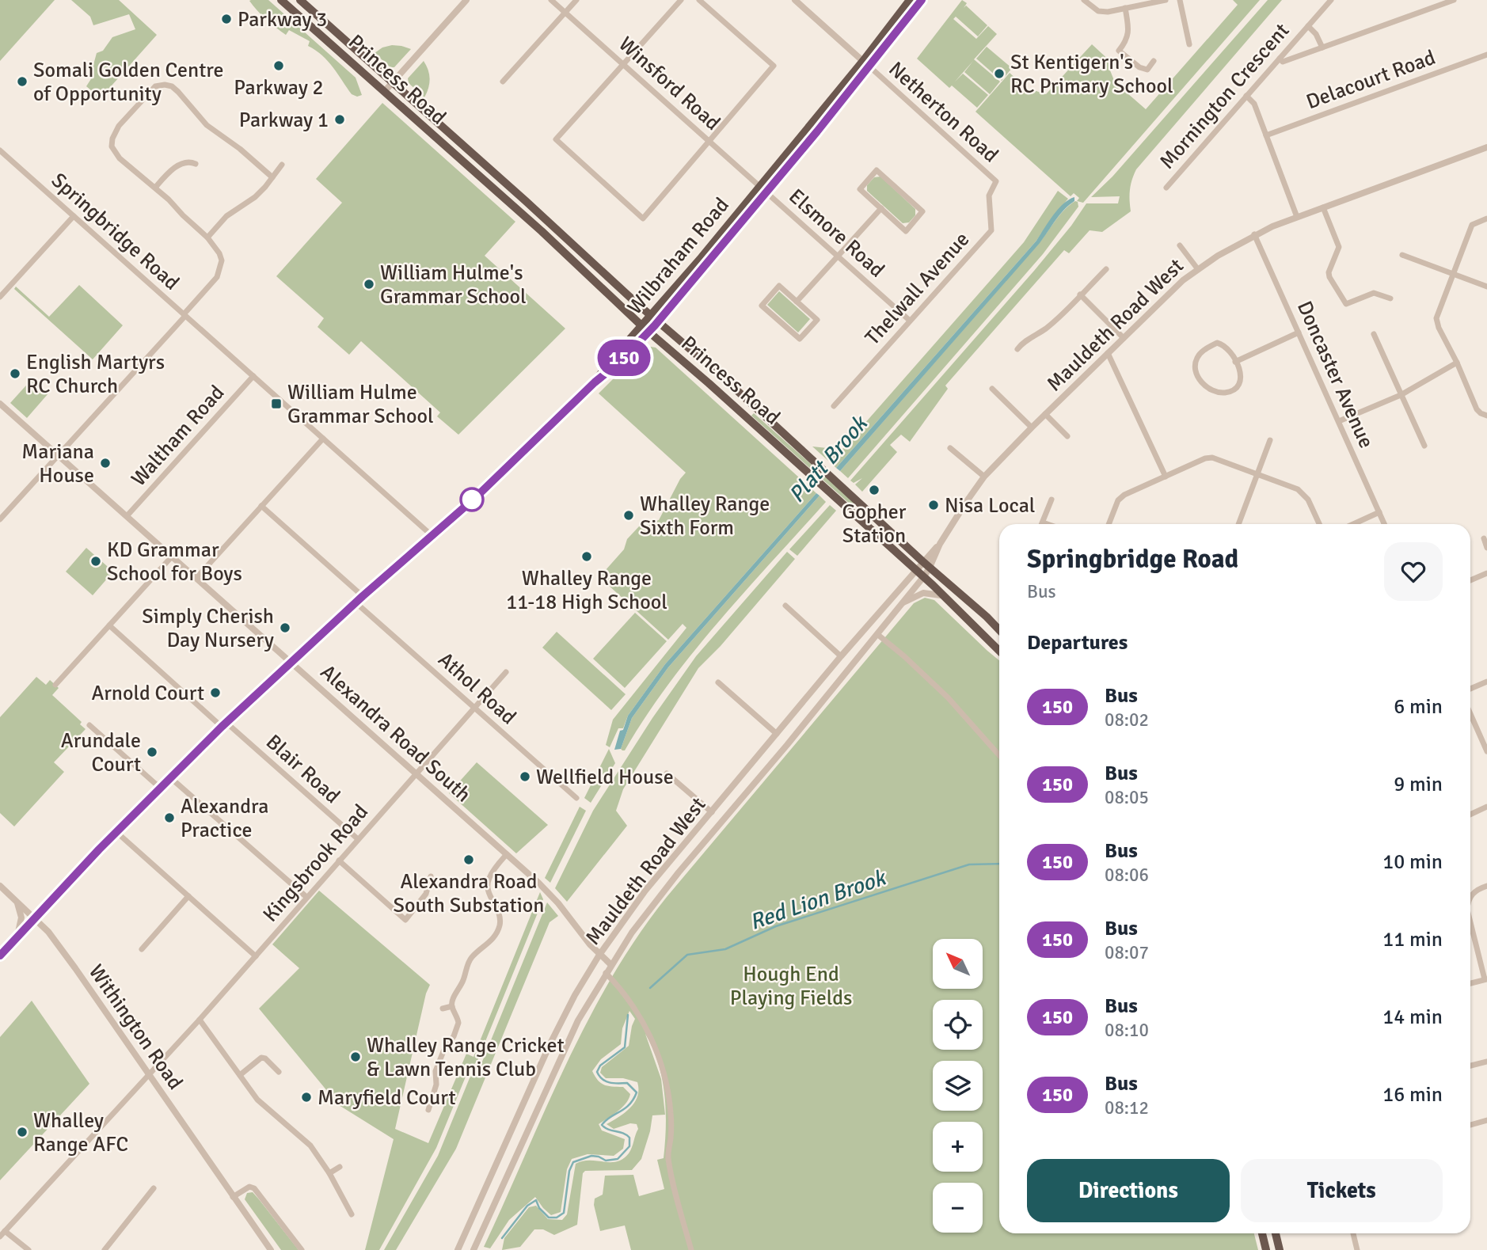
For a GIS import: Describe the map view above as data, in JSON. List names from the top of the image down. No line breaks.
{"streets":{"highway":["Princess Road","Wilbraham Road"],"street":["Delacourt Road","Winsford Road","Mornington Crescent","Netherton Road","Springbridge Road","Elsmore Road","Thelwall Avenue","Mauldeth Road West","Doncaster Avenue","Waltham Road","Athol Road","Alexandra Road South","Blair Road","Kingsbrook Road","Withington Road"]},"crossings":[["Princess Road","Wilbraham Road"],["Princess Road","Mauldeth Road West"],["Winsford Road","Elsmore Road"],["Winsford Road","Wilbraham Road"],["Netherton Road","Wilbraham Road"],["Netherton Road","Thelwall Avenue"],["Springbridge Road","Wilbraham Road"],["Springbridge Road","Waltham Road"],["Elsmore Road","Wilbraham Road"],["Elsmore Road","Thelwall Avenue"],["Wilbraham Road","Athol Road"],["Wilbraham Road","Alexandra Road South"],["Wilbraham Road","Blair Road"],["Wilbraham Road","Withington Road"],["Mauldeth Road West","Doncaster Avenue"],["Mauldeth Road West","Alexandra Road South"],["Waltham Road","Alexandra Road South"],["Athol Road","Kingsbrook Road"],["Alexandra Road South","Kingsbrook Road"],["Blair Road","Kingsbrook Road"],["Kingsbrook Road","Withington Road"]],"water":["Platt Brook","Red Lion Brook"],"parks":["Hough End Playing Fields"],"places":{"other":["Parkway 3","Parkway 2","St Kentigern's RC Primary School","Somali Golden Centre of Opportunity","Parkway 1","William Hulme's Grammar School","English Martyrs RC Church","Mariana House","Gopher Station","Nisa Local","Whalley Range Sixth Form","Whalley Range 11-18 High School","KD Grammar School for Boys","Simply Cherish Day Nursery","Arnold Court","Arundale Court","Wellfield House","Alexandra Practice","Alexandra Road South Substation","Whalley Range Cricket & Lawn Tennis Club","Maryfield Court","Whalley Range AFC"],"transit":["William Hulme Grammar School"]},"lines":["bus line 150"],"north":"top left","page":{"on_map":"150","heading":[["Springbridge Road","Bus"],"Departures"],"list":[{"mark":"150","name":"Bus","note":"08:02","value":"6 min"},{"mark":"150","name":"Bus","note":"08:05","value":"9 min"},{"mark":"150","name":"Bus","note":"08:06","value":"10 min"},{"mark":"150","name":"Bus","note":"08:07","value":"11 min"},{"mark":"150","name":"Bus","note":"08:10","value":"14 min"},{"mark":"150","name":"Bus","note":"08:12","value":"16 min"}],"map_buttons":["+","−"],"buttons":["Directions","Tickets"]}}
